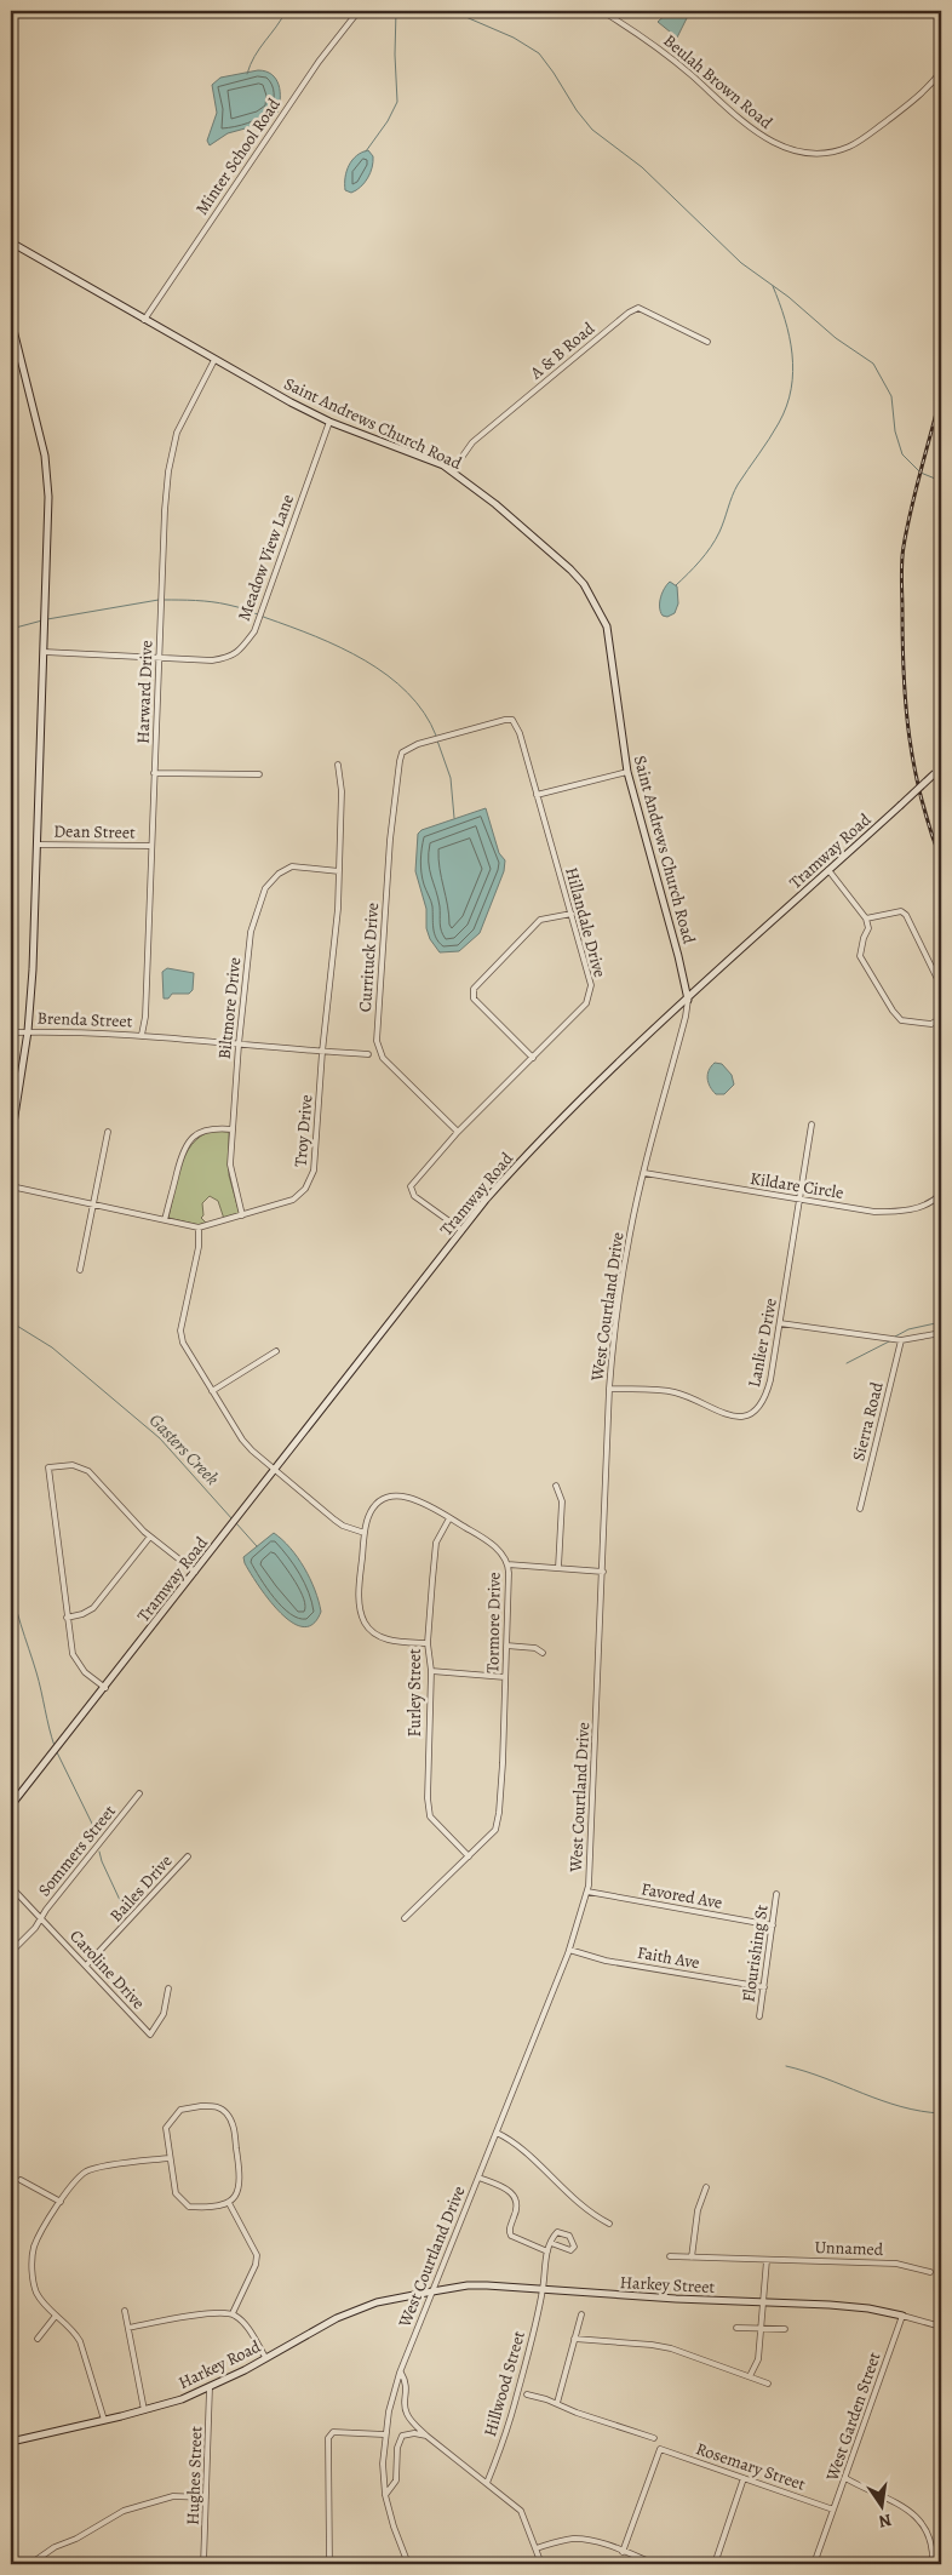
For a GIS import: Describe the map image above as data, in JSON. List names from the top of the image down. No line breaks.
{"streets":{"street":["Beulah Brown Road","Minter School Road","A & B Road","Saint Andrews Church Road","Meadow View Lane","Harward Drive","Dean Street","Tramway Road","Hillandale Drive","Currituck Drive","Biltmore Drive","Brenda Street","Troy Drive","Kildare Circle","West Courtland Drive","Lanlier Drive","Sierra Road","Tormore Drive","Furley Street","Sommers Street","Bailes Drive","Favored Ave","Flourishing St","Faith Ave","Caroline Drive","Unnamed","Harkey Street","Harkey Road","Hillwood Street","West Garden Street","Rosemary Street","Hughes Street"]},"crossings":[["Minter School Road","Saint Andrews Church Road"],["A & B Road","Saint Andrews Church Road"],["Saint Andrews Church Road","Meadow View Lane"],["Saint Andrews Church Road","Harward Drive"],["Saint Andrews Church Road","Tramway Road"],["Saint Andrews Church Road","West Courtland Drive"],["Meadow View Lane","Harward Drive"],["Harward Drive","Dean Street"],["Harward Drive","Brenda Street"],["Tramway Road","Hillandale Drive"],["Tramway Road","West Courtland Drive"],["Hillandale Drive","Currituck Drive"],["Biltmore Drive","Brenda Street"],["Biltmore Drive","Troy Drive"],["Brenda Street","Troy Drive"],["Kildare Circle","West Courtland Drive"],["Kildare Circle","Lanlier Drive"],["West Courtland Drive","Lanlier Drive"],["West Courtland Drive","Favored Ave"],["West Courtland Drive","Faith Ave"],["West Courtland Drive","Harkey Street"],["West Courtland Drive","Harkey Road"],["Tormore Drive","Furley Street"],["Sommers Street","Caroline Drive"],["Bailes Drive","Caroline Drive"],["Favored Ave","Flourishing St"],["Flourishing St","Faith Ave"],["Harkey Street","Harkey Road"],["Harkey Street","Hillwood Street"],["Harkey Street","West Garden Street"],["Harkey Road","Hughes Street"],["West Garden Street","Rosemary Street"]],"water":["Gasters Creek"],"north":"bottom"}
